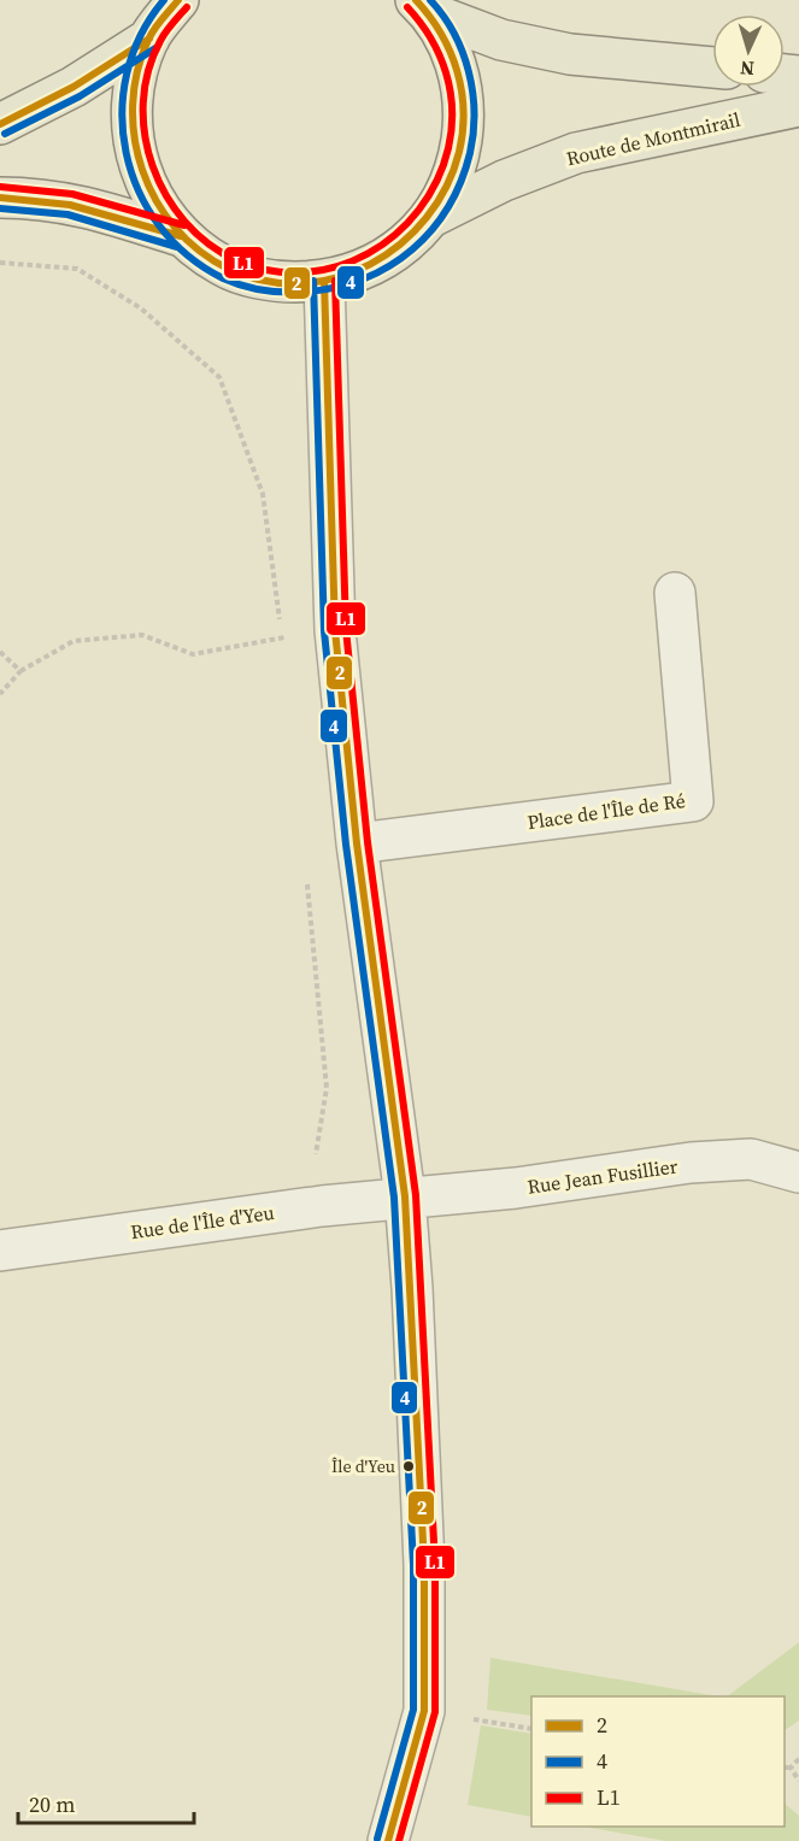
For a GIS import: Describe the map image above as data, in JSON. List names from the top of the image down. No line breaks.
{"streets":{"main road":["Route de Montmirail"],"street":["Place de l'Île de Ré","Rue Jean Fusillier","Rue de l'Île d'Yeu"]},"crossings":[["Rue Jean Fusillier","Rue de l'Île d'Yeu"]],"places":["Île d'Yeu"],"lines":["transit line 2","transit line 4","transit line L1"],"legend":["2","4","L1"],"scale_bar":"20 m","north":"bottom"}
